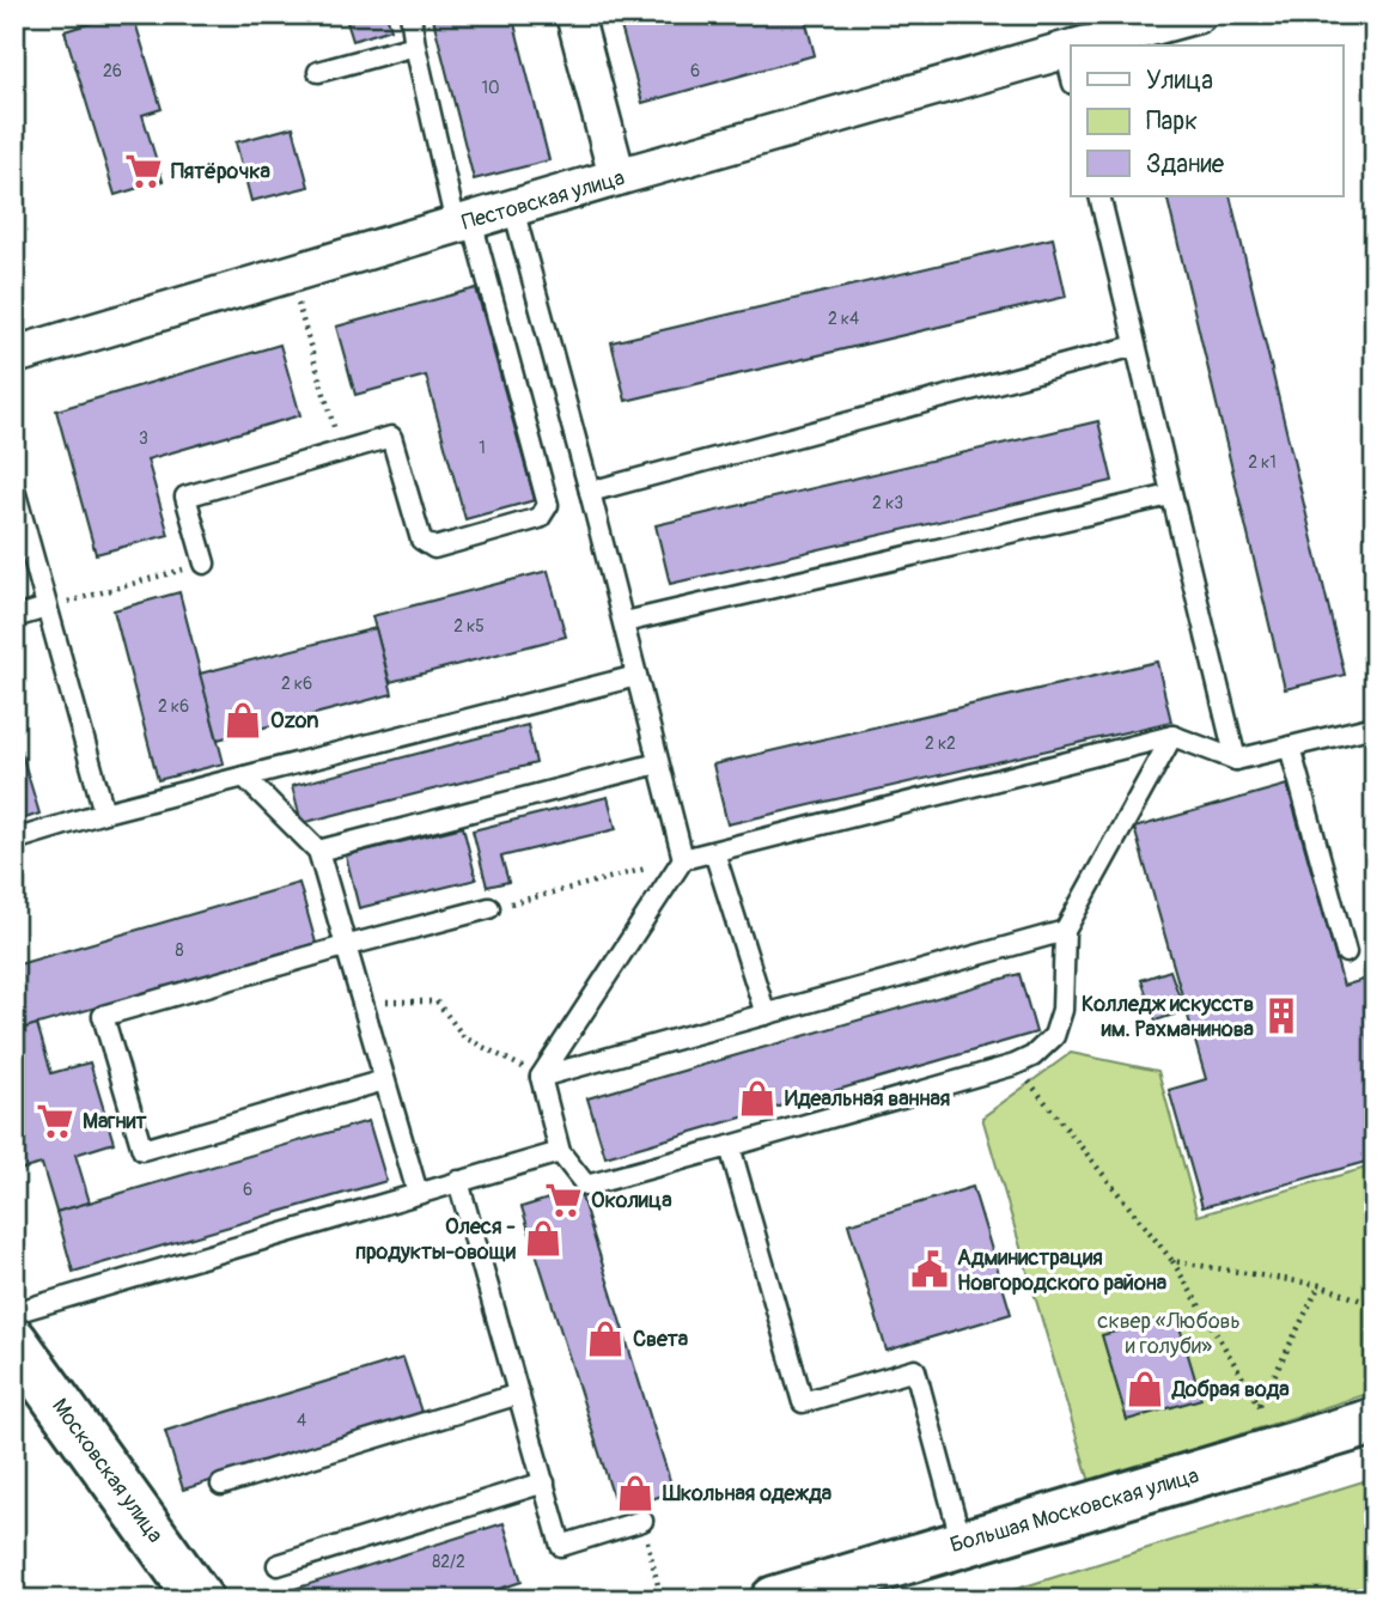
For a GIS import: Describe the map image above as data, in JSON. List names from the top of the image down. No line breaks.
{"streets":{"main road":["Московская улица","Большая Московская улица"],"street":["Пестовская улица"]},"parks":["сквер «Любовь и голуби»"],"places":{"supermarket":["Пятёрочка","Магнит","Околица"],"shop":["Ozon","Идеальная ванная","Олеся - продукты-овощи","Света","Добрая вода","Школьная одежда"],"building":["Колледж искусств им. Рахманинова"],"public building":["Администрация Новгородского района"]},"house_numbers":["26","6","10","2 к4","3","1","2 к1","2 к3","2 к5","2 к6","2 к6","2 к2","8","6","4","82/2"],"legend":["Улица","Парк","Здание"]}
